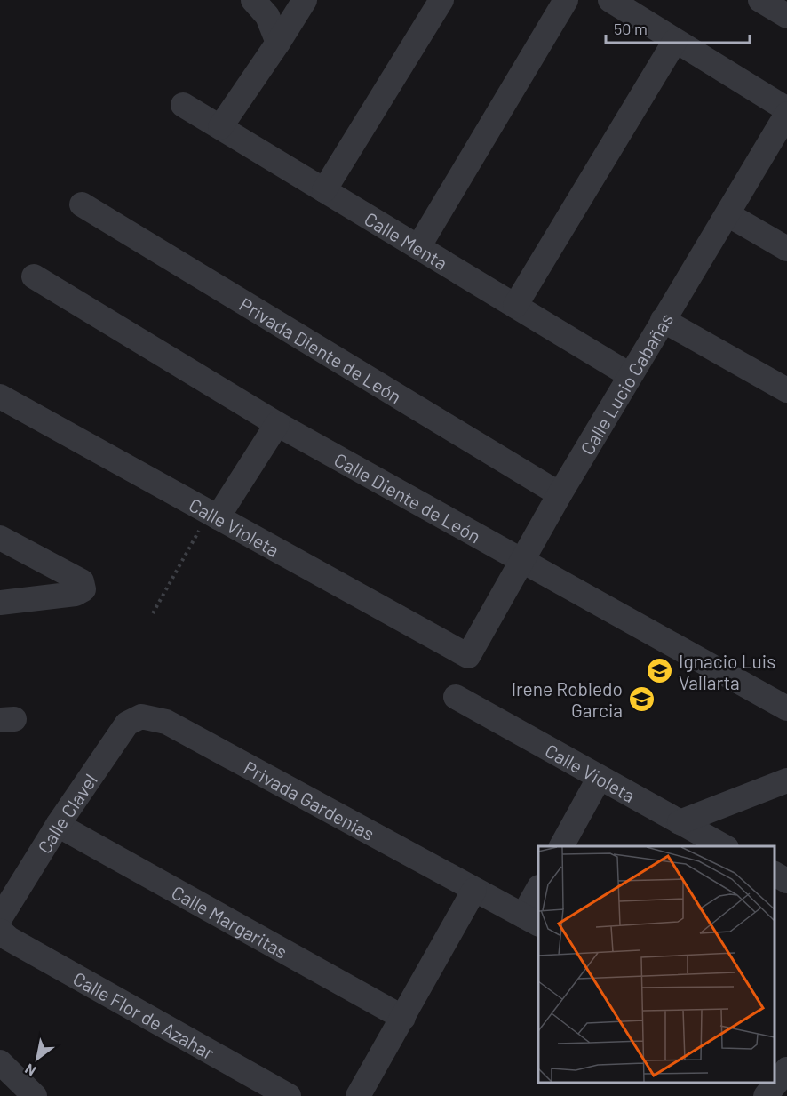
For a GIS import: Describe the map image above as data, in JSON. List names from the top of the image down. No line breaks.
{"streets":{"street":["Calle Menta","Privada Diente de León","Calle Lucio Cabañas","Calle Diente de León","Calle Violeta","Privada Gardenias","Calle Clavel","Calle Margaritas","Calle Flor de Azahar"]},"crossings":[["Calle Menta","Calle Lucio Cabañas"],["Privada Diente de León","Calle Lucio Cabañas"],["Calle Lucio Cabañas","Calle Diente de León"],["Calle Lucio Cabañas","Calle Violeta"],["Privada Gardenias","Calle Clavel"],["Calle Clavel","Calle Margaritas"]],"places":{"school or university":["Ignacio Luis Vallarta","Irene Robledo Garcia"]},"scale_bar":"50 m","north":"bottom left"}
